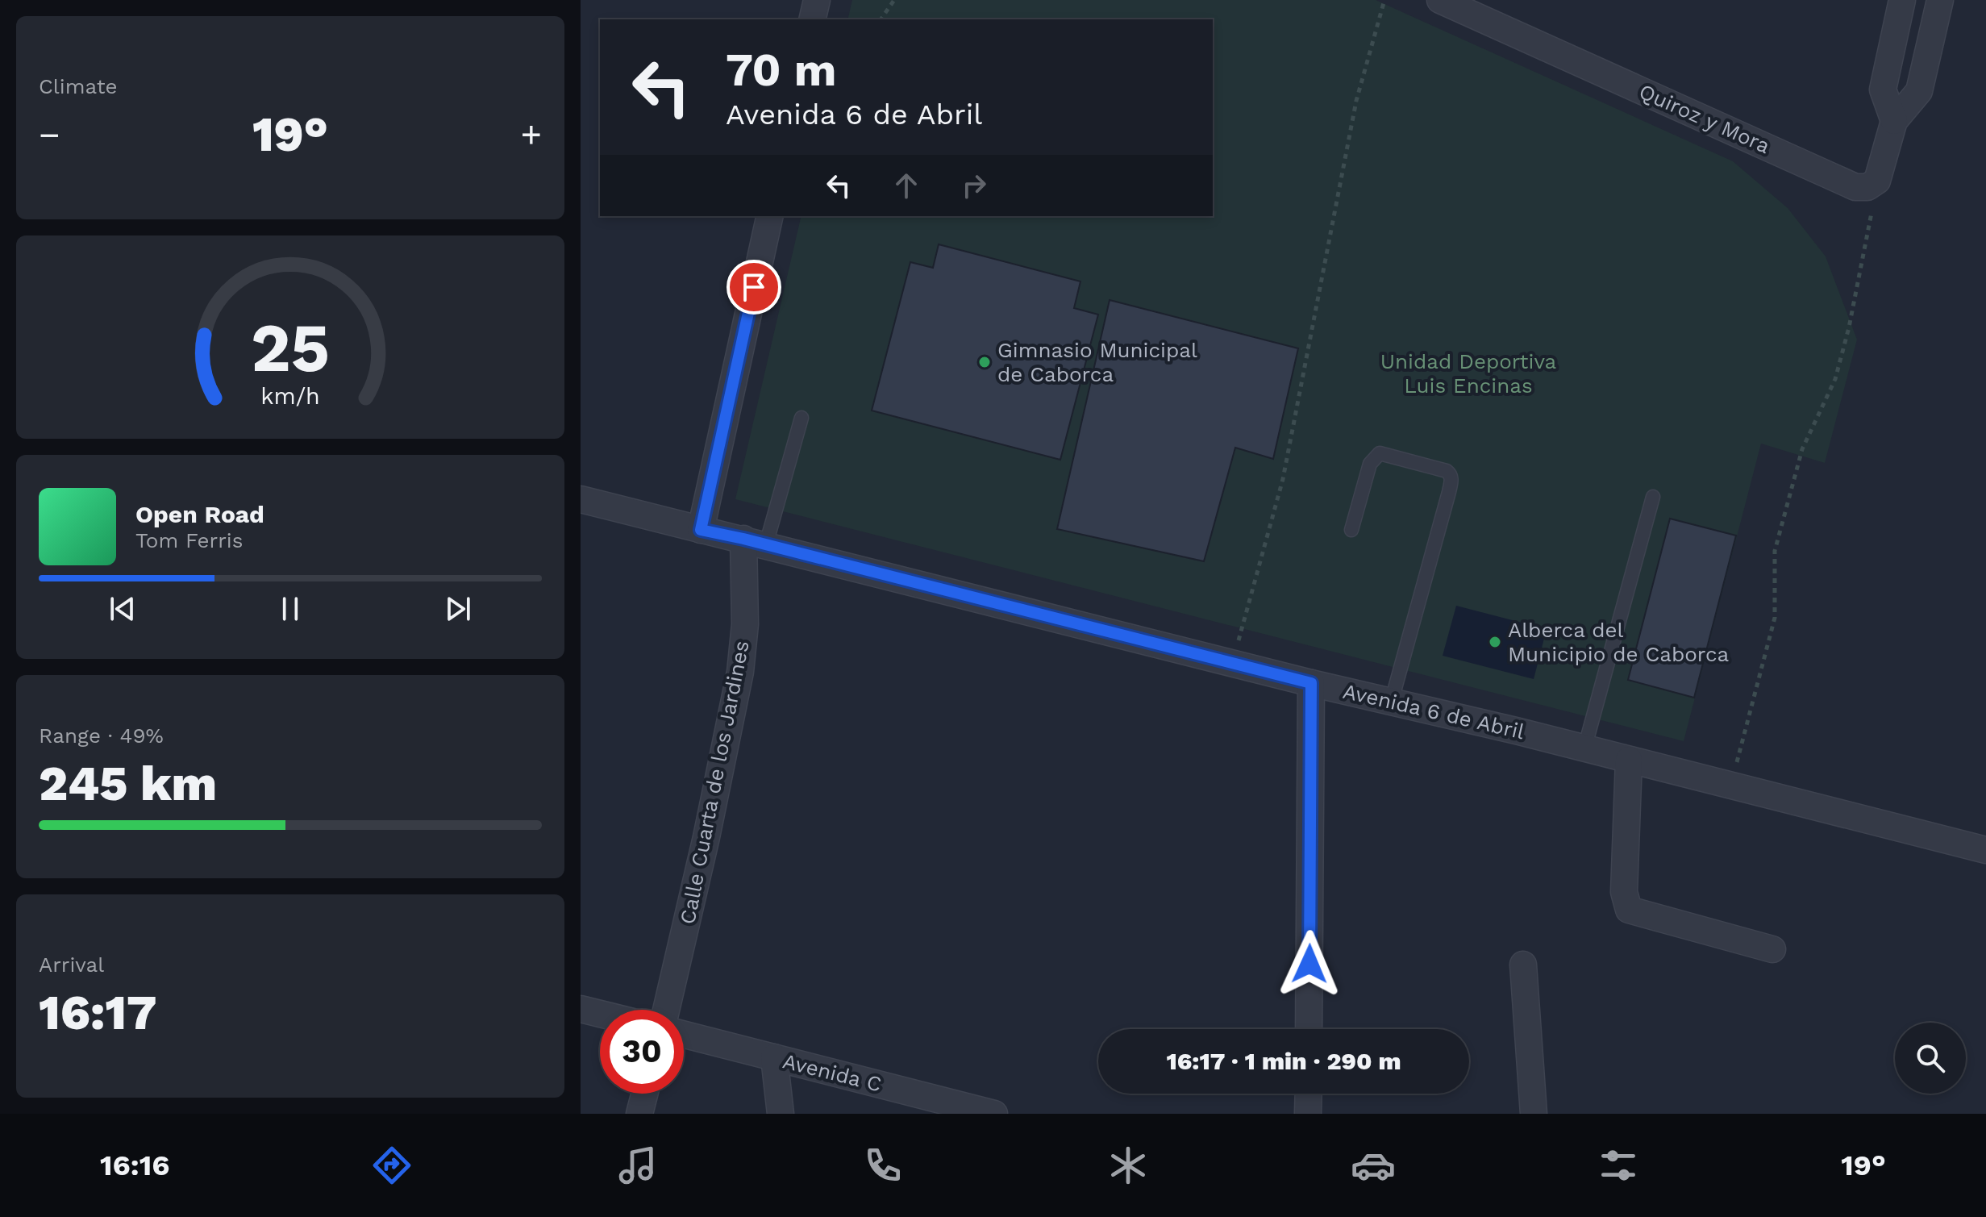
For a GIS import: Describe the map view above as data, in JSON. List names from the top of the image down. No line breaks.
{"streets":{"street":["Quiroz y Mora","Avenida 6 de Abril","Calle Cuarta de los Jardines","Avenida C"]},"crossings":[["Avenida 6 de Abril","Calle Cuarta de los Jardines"]],"parks":["Unidad Deportiva Luis Encinas"],"places":["Gimnasio Municipal de Caborca","Alberca del Municipio de Caborca"],"page":{"tile":["Climate",["Range · 49%","245 km"],["Arrival","16:17"]],"turn":["70 m","Avenida 6 de Abril"],"heat":["−","19°","+"],"song":["Open Road","Tom Ferris"],"limit":"30","trip":"16:17 · 1 min · 290 m","tabs":["16:16","19°"],"gauge":["25","km/h"]}}
